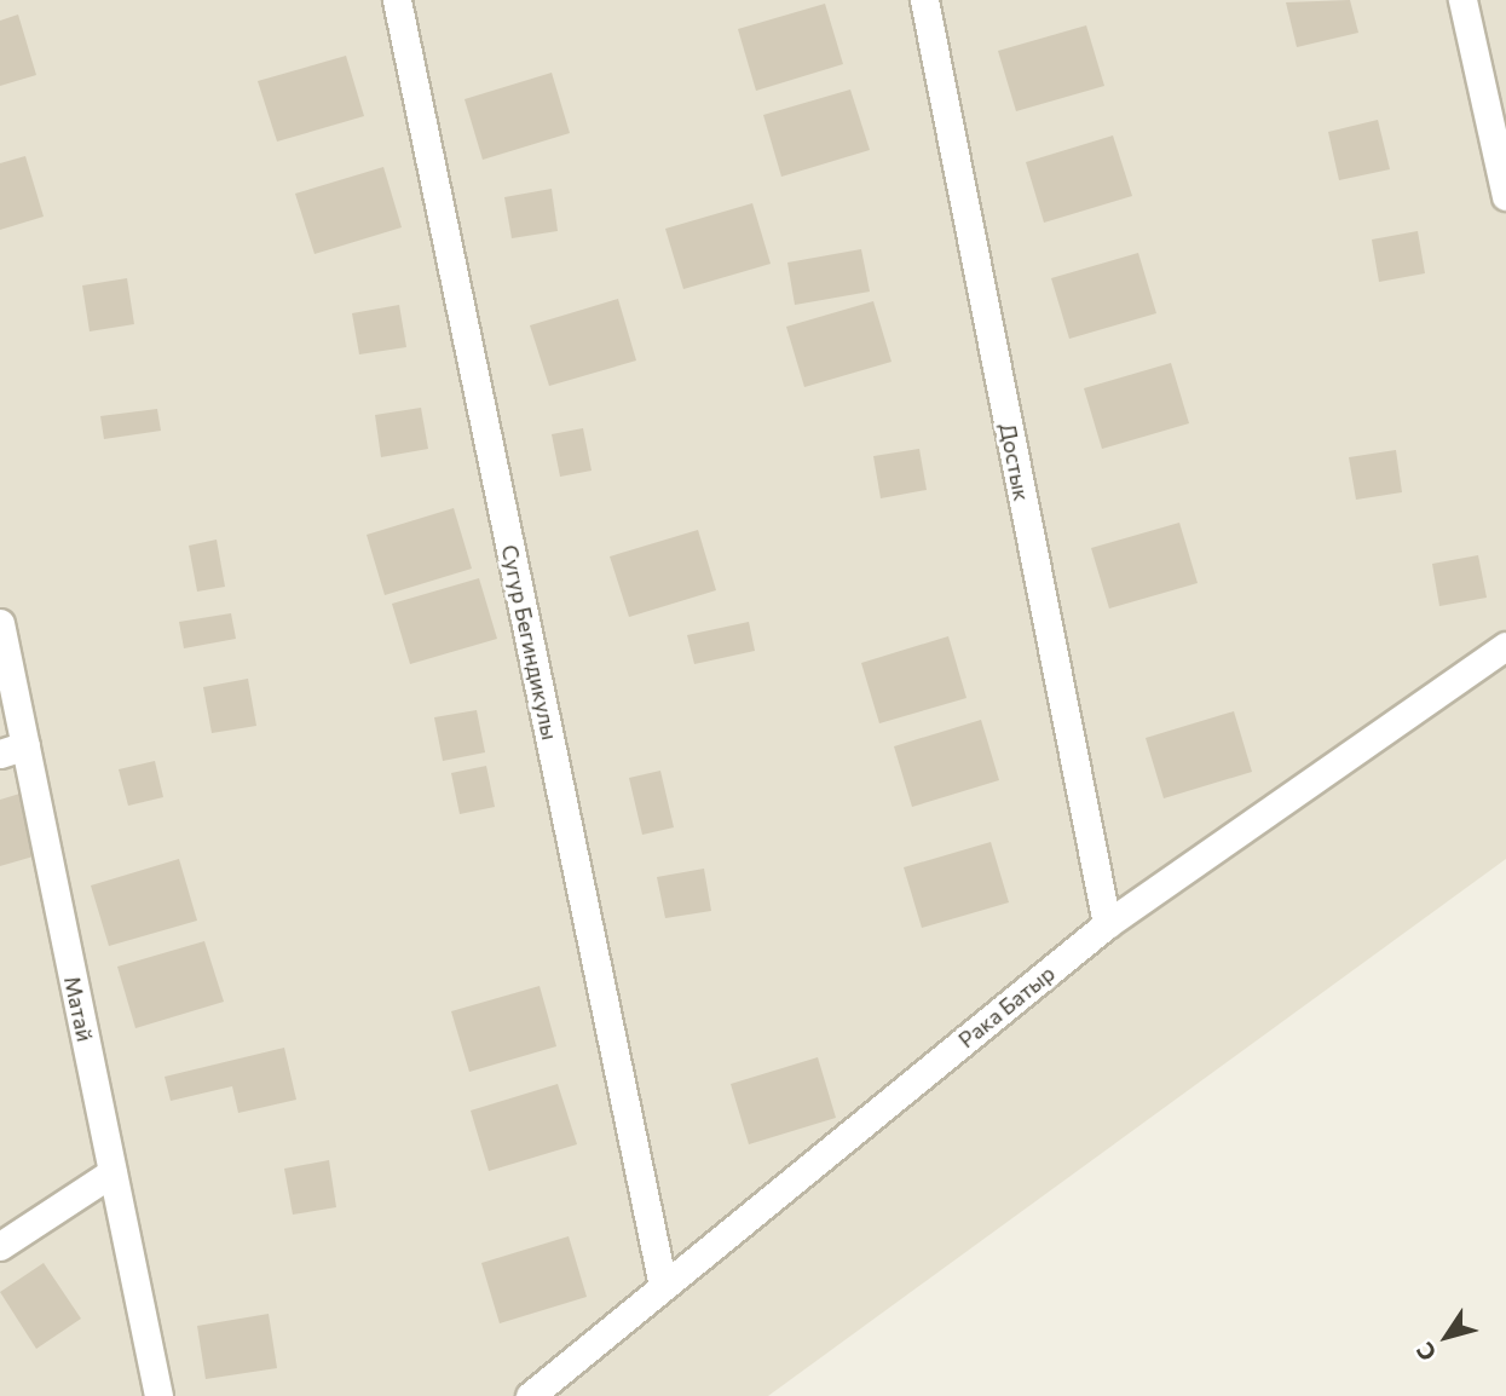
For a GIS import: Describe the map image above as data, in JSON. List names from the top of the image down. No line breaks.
{"streets":{"street":["Достык","Сугур Бегиндикулы","Рака Батыр","Матай"]},"crossings":[["Достык","Рака Батыр"],["Сугур Бегиндикулы","Рака Батыр"]],"north":"bottom left"}
